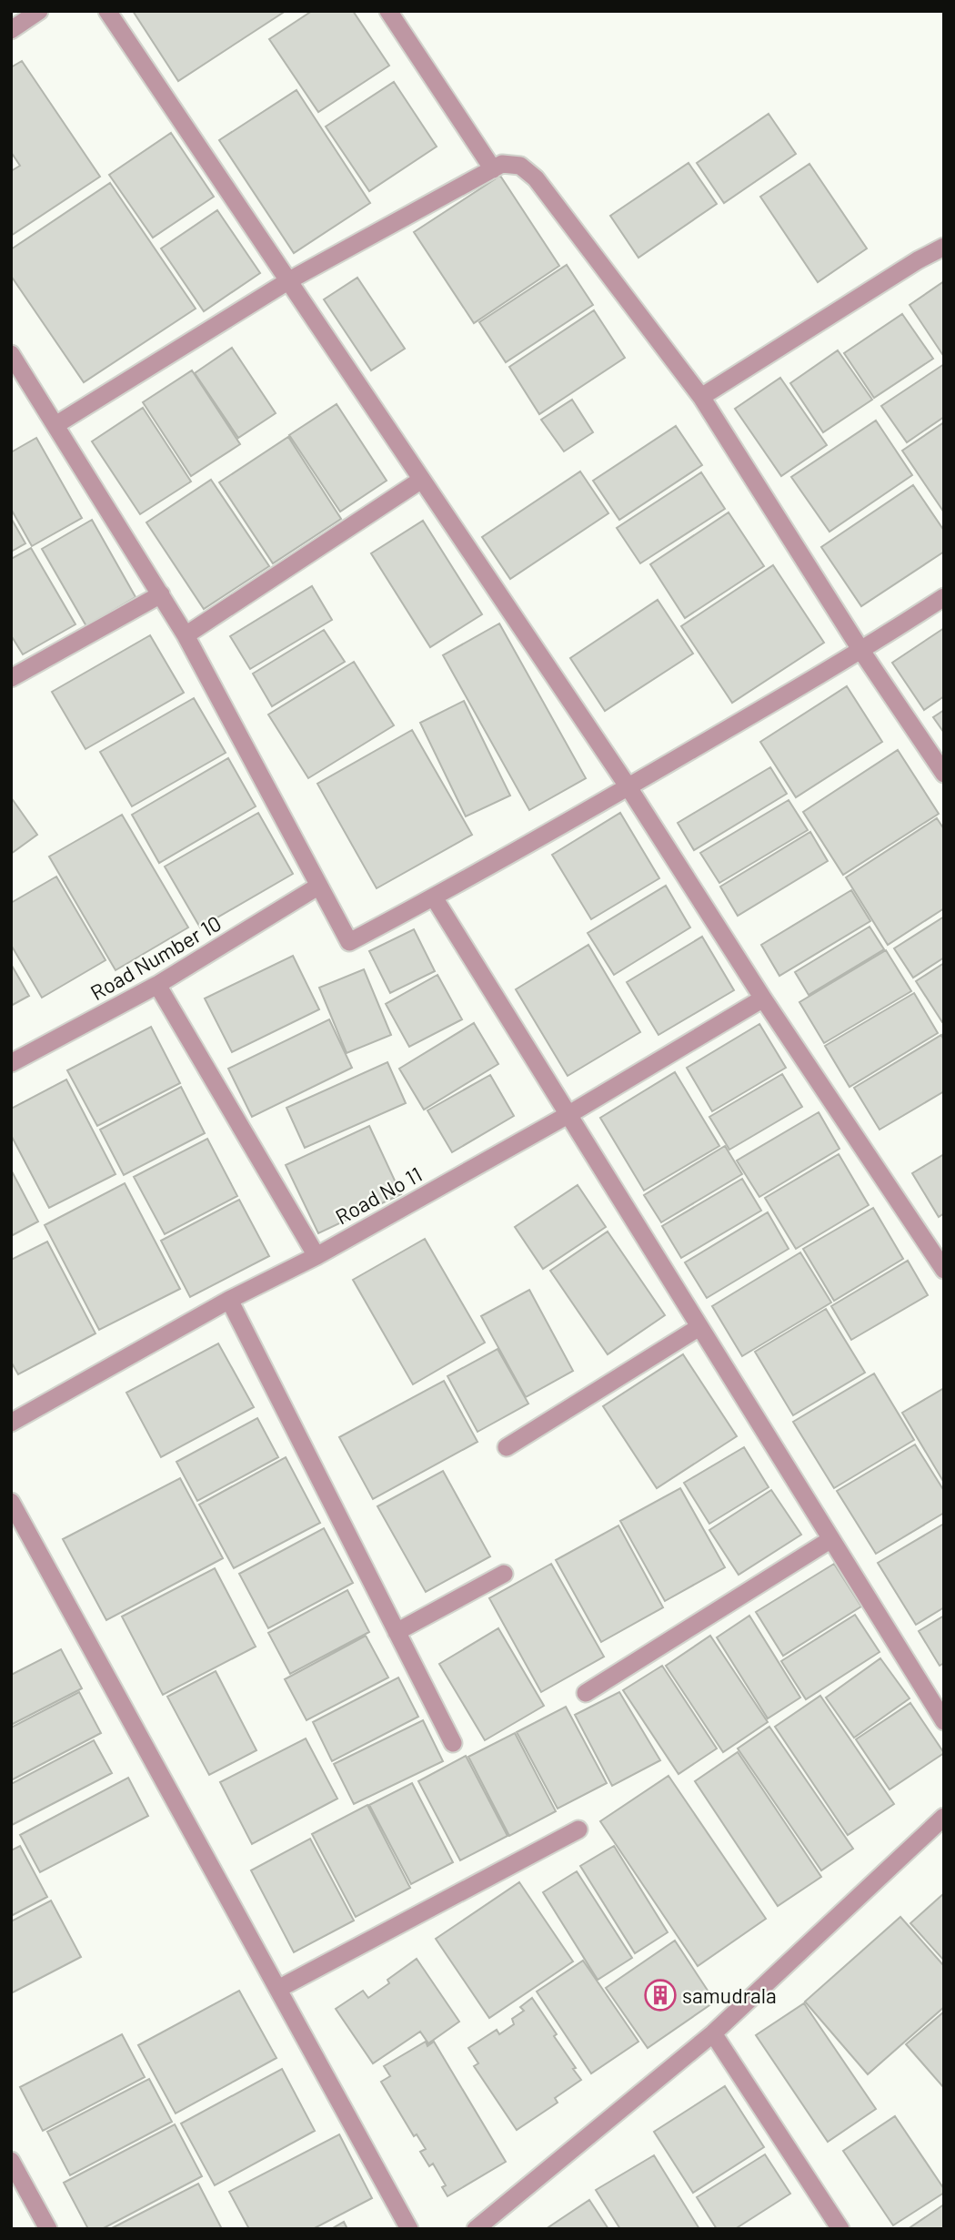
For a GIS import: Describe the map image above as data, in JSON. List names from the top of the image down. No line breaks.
{"streets":{"street":["Road Number 10","Road No 11"]},"places":{"building":["samudrala"]}}
